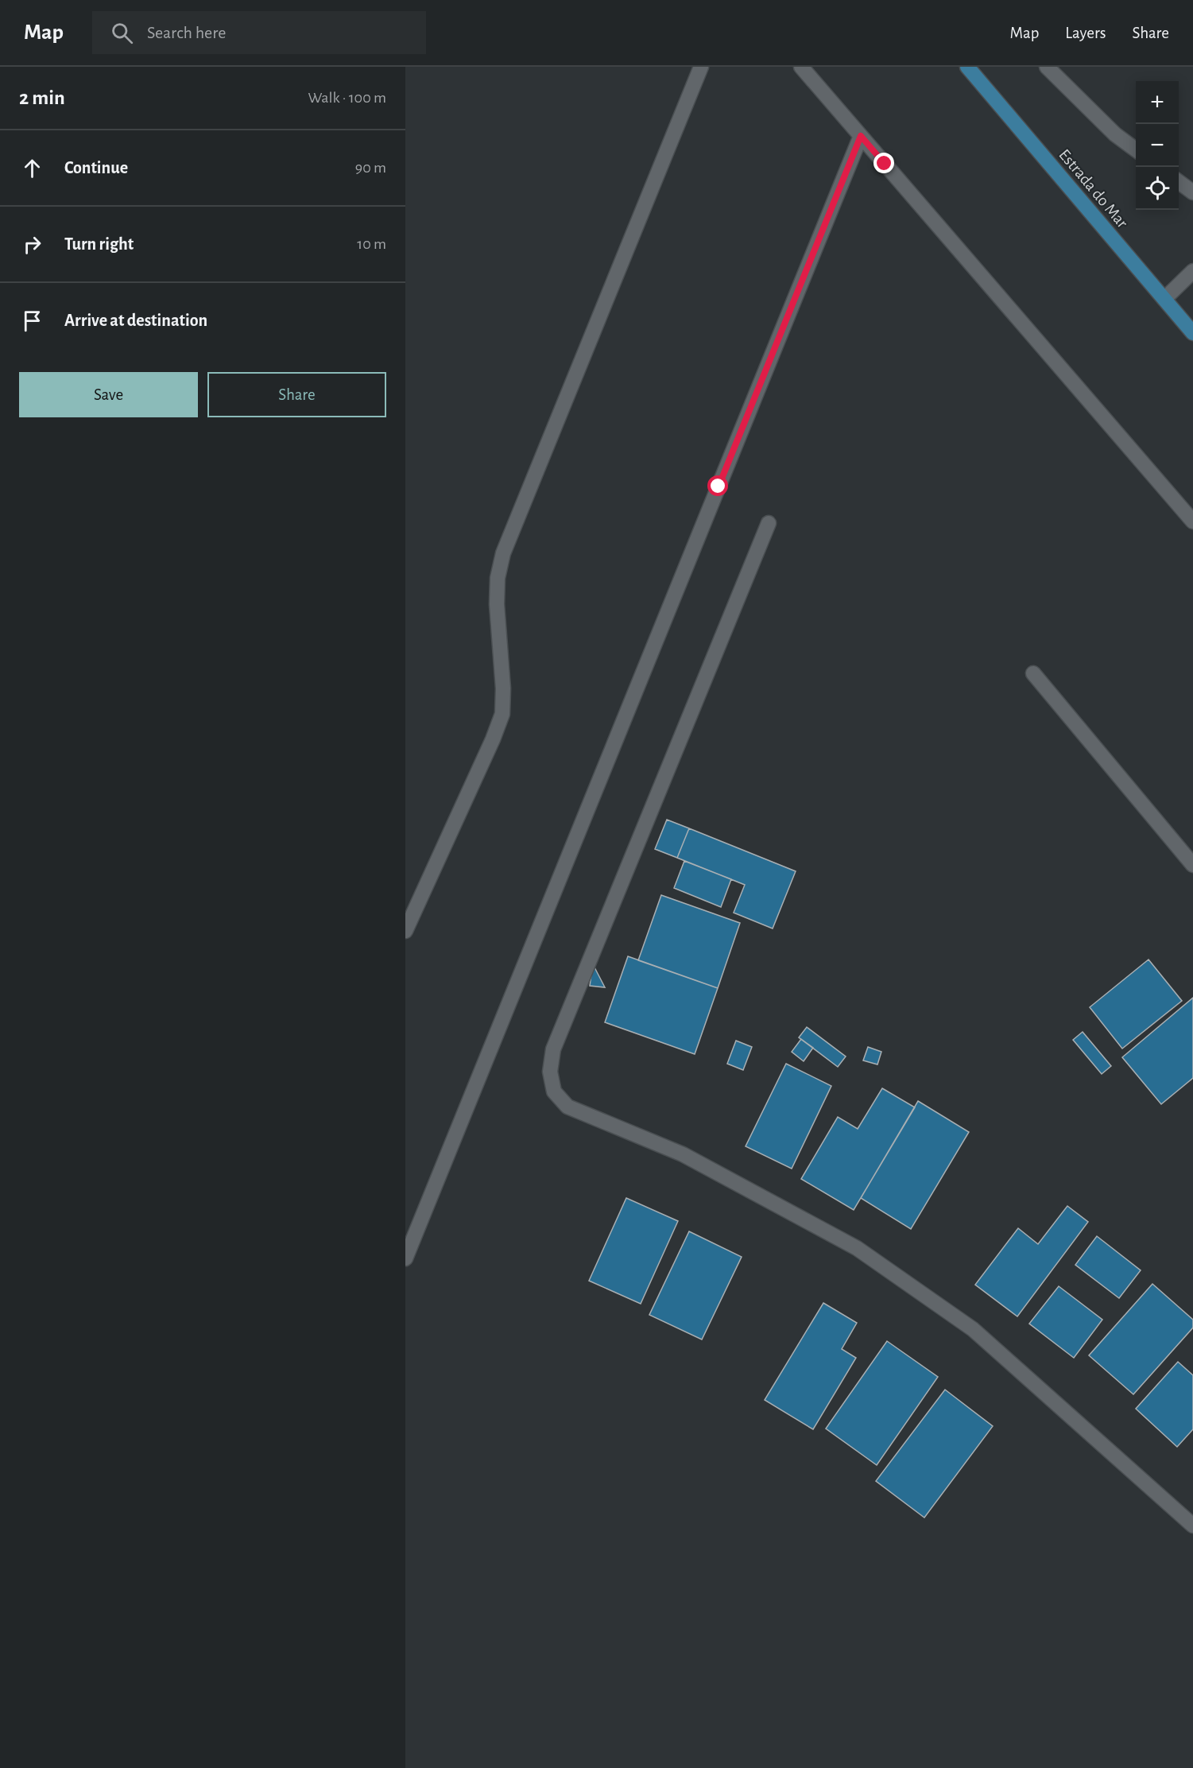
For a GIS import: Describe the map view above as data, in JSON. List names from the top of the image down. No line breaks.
{"streets":{"main road":["Estrada do Mar"]},"page":{"header":"Map","search":"Search here","nav":["Map","Layers","Share"],"heading":["2 min","Walk · 100 m"],"map_buttons":["+","−"],"list":[["Continue","90 m"],["Turn right","10 m"],"Arrive at destination"],"buttons":["Save","Share"]}}
